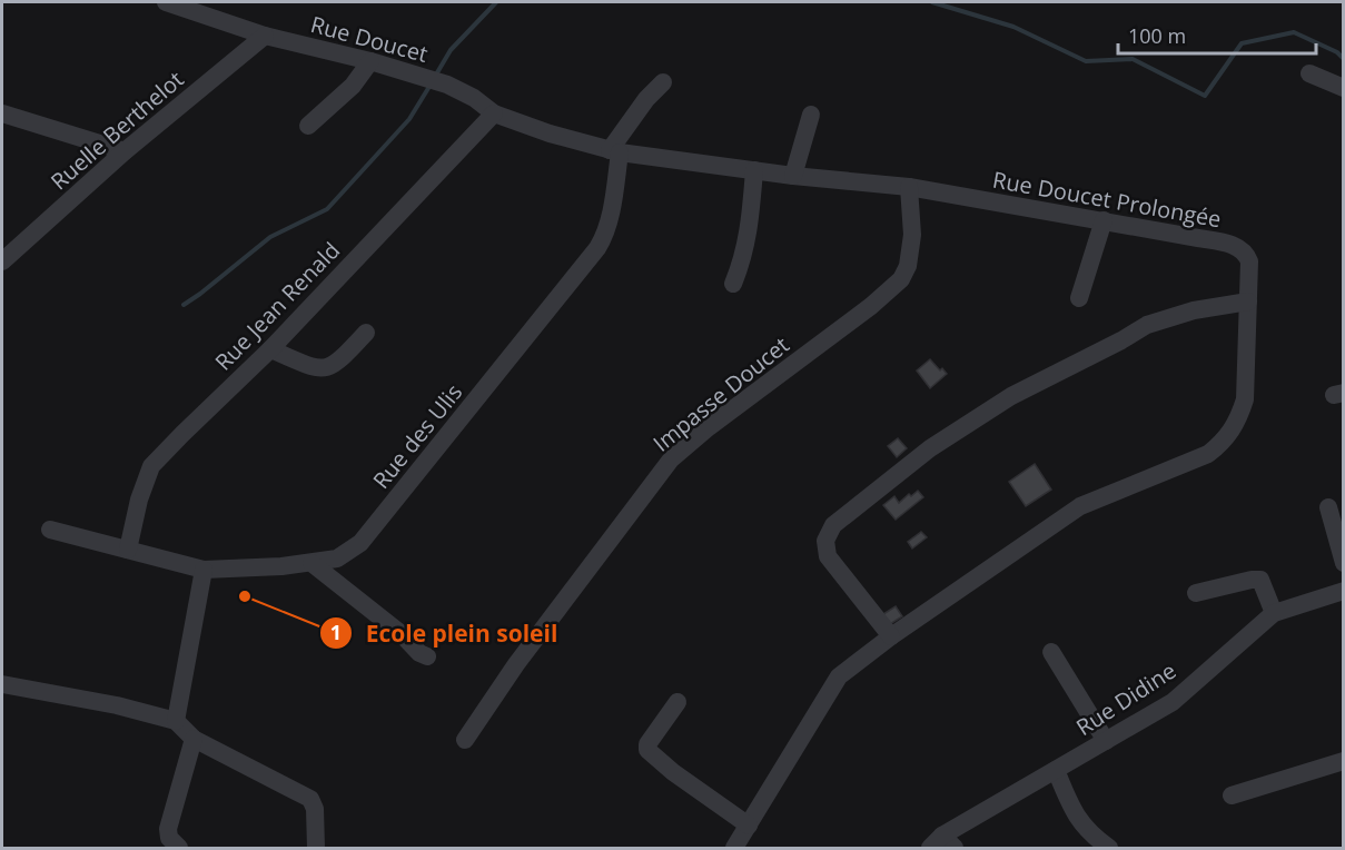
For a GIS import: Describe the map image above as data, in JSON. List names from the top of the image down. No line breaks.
{"streets":{"street":["Rue Doucet","Ruelle Berthelot","Rue Doucet Prolongée","Rue Jean Renald","Impasse Doucet","Rue des Ulis","Rue Didine"]},"crossings":[["Rue Doucet","Ruelle Berthelot"],["Rue Doucet","Rue Doucet Prolongée"],["Rue Doucet Prolongée","Rue Jean Renald"],["Rue Doucet Prolongée","Impasse Doucet"],["Rue Doucet Prolongée","Rue des Ulis"],["Rue Jean Renald","Rue des Ulis"]],"places":["Ecole plein soleil"],"scale_bar":"100 m"}
